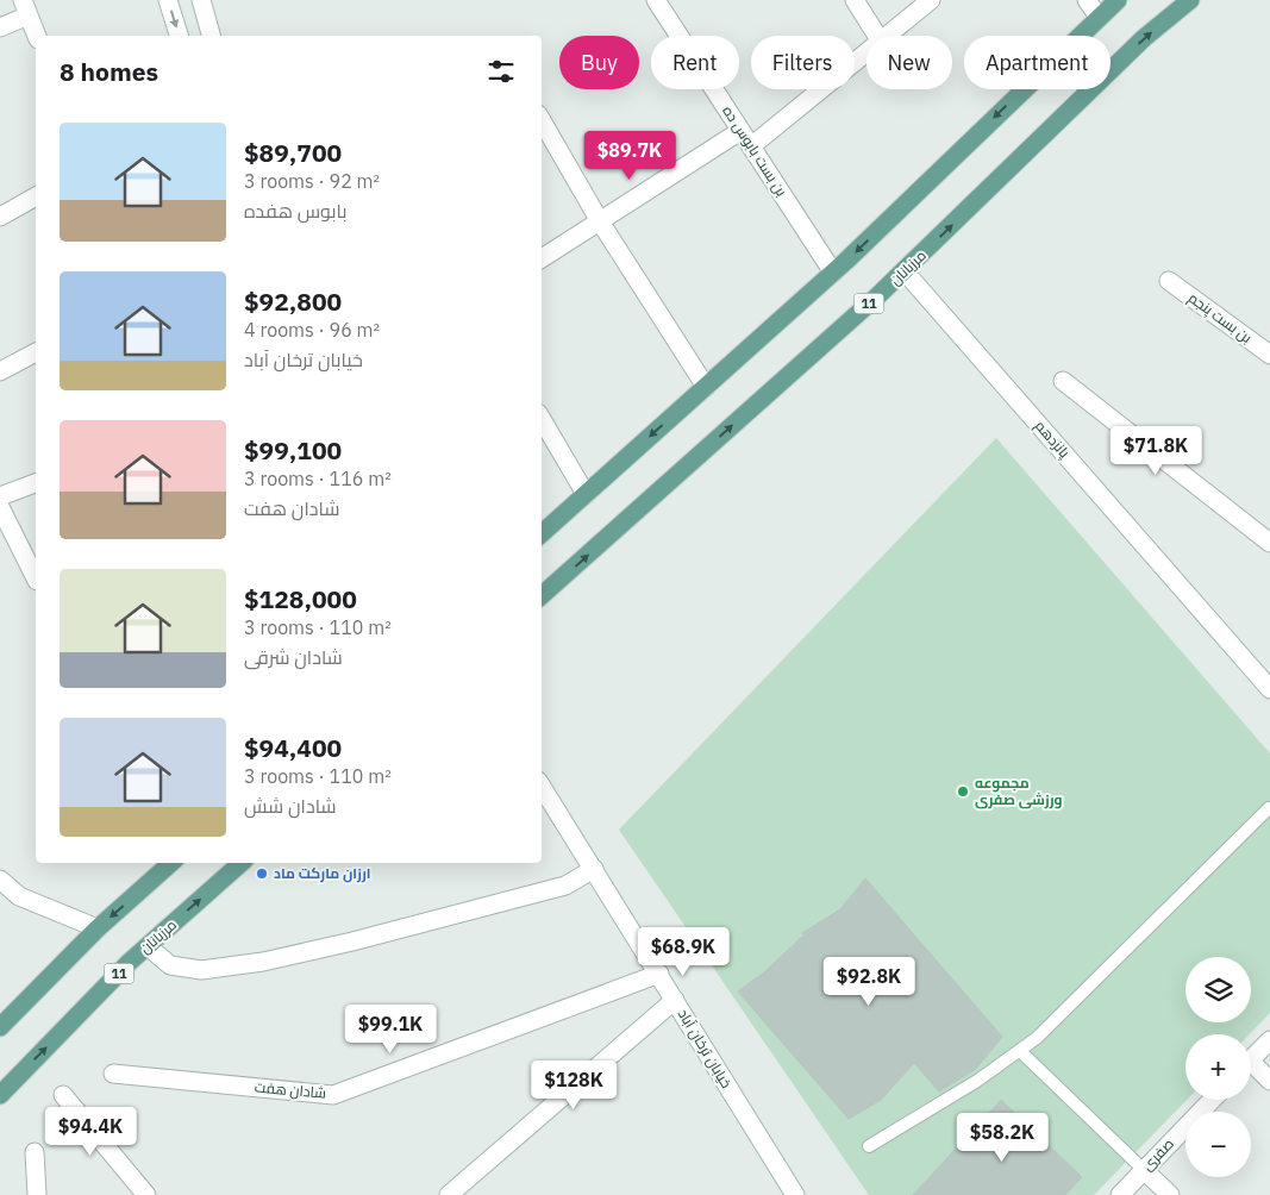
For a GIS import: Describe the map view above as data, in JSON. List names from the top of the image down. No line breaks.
{"streets":{"main road":["مرزبانان","11"],"street":["بن بست بابوس ده","بن بست پنجم","پانزدهم","خیابان ترخان آباد","شادان هفت","صفری"]},"crossings":[["مرزبانان","پانزدهم"],["خیابان ترخان آباد","شادان هفت"]],"places":["مجموعه ورزشی صفری","ارزان مارکت ماد"],"page":{"chip":["Buy","Rent","Filters","New","Apartment"],"heading":"8 homes","list":[{"name":"$89,700","note":"3 rooms · 92 m² · بابوس هفده"},{"name":"$92,800","note":"4 rooms · 96 m² · خیابان ترخان آباد"},{"name":"$99,100","note":"3 rooms · 116 m² · شادان هفت"},{"name":"$128,000","note":"3 rooms · 110 m² · شادان شرقی"},{"name":"$94,400","note":"3 rooms · 110 m² · شادان شش"}],"price":["$89.7K","$71.8K","$68.9K","$92.8K","$99.1K","$128K","$94.4K","$58.2K"],"map_buttons":["+","−"]}}
